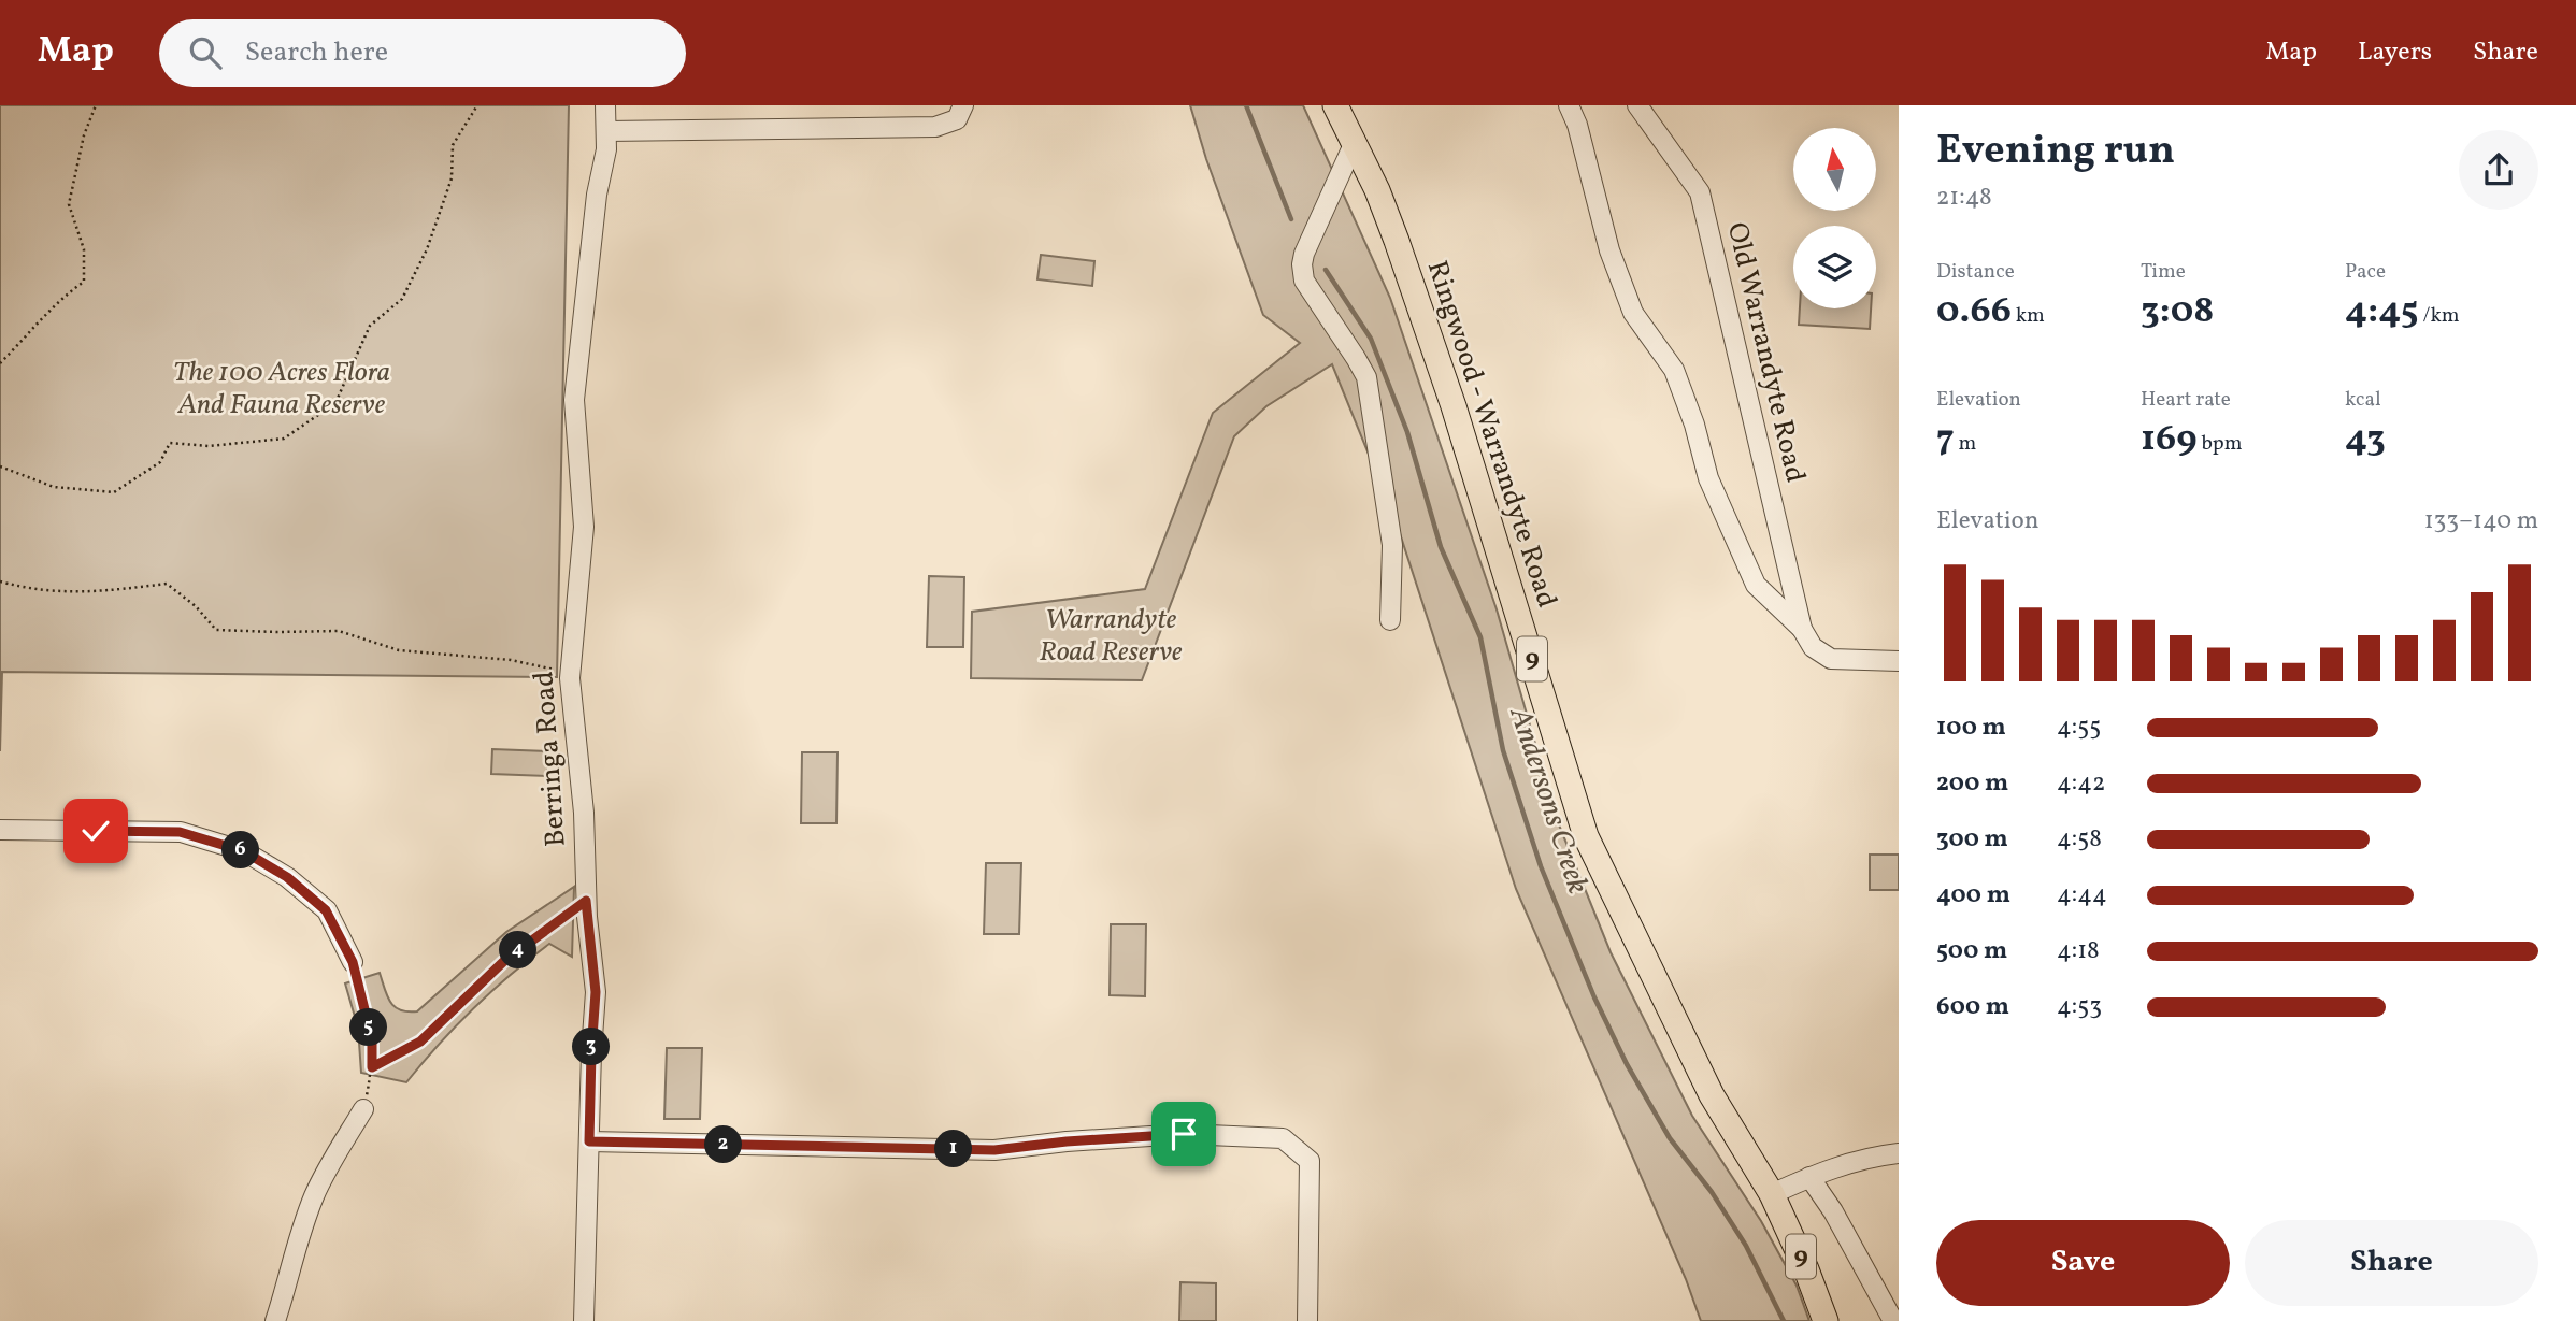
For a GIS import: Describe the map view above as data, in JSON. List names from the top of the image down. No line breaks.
{"streets":{"main road":["Ringwood - Warrandyte Road","9"],"street":["Old Warrandyte Road","Berringa Road"]},"water":["Andersons Creek"],"parks":["The 100 Acres Flora And Fauna Reserve","Warrandyte Road Reserve"],"north":"top","page":{"header":"Map","search":"Search here","nav":["Map","Layers","Share"],"heading":["Evening run","21:48"],"stats":[["Distance","0.66 km"],["Time","3:08"],["Pace","4:45 /km"],["Elevation","7 m"],["Heart rate","169 bpm"],["kcal","43"]],"chart":["Elevation","133–140 m"],"list":[{"name":"100 m","note":"4:55"},{"name":"200 m","note":"4:42"},{"name":"300 m","note":"4:58"},{"name":"400 m","note":"4:44"},{"name":"500 m","note":"4:18"},{"name":"600 m","note":"4:53"}],"pins":["6","4","5","3","2","1"],"buttons":["Save","Share"]}}
